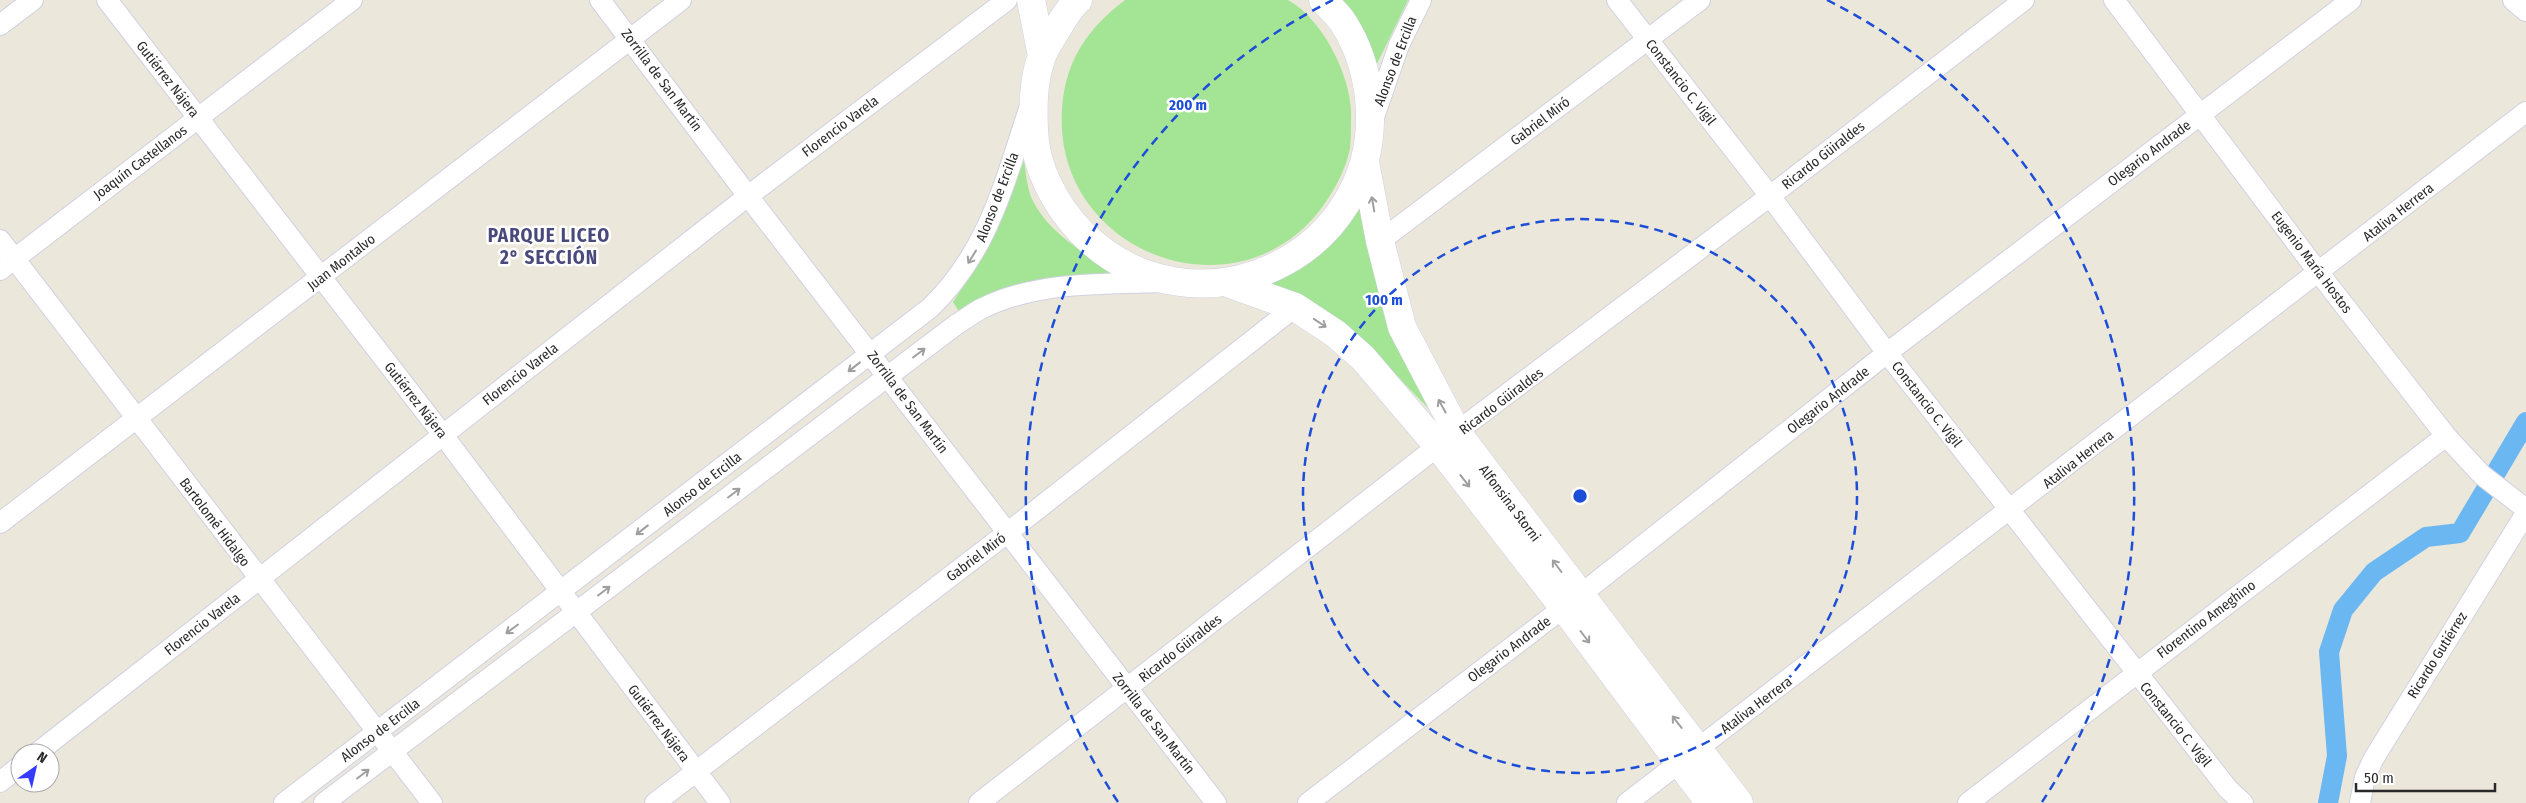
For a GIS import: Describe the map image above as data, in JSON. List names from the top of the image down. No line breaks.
{"streets":{"street":["Alonso de Ercilla","Gutiérrez Nájera","Zorrilla de San Martín","Constancio C. Vigil","Gabriel Miró","Florencio Varela","Olegario Andrade","Ricardo Güiraldes","Joaquín Castellanos","Ataliva Herrera","Juan Montalvo","Eugenio María Hostos","Alfonsina Storni","Bartolomé Hidalgo","Florentino Ameghino","Ricardo Gutiérrez"]},"crossings":[["Alonso de Ercilla","Gutiérrez Nájera"],["Alonso de Ercilla","Zorrilla de San Martín"],["Alonso de Ercilla","Bartolomé Hidalgo"],["Gutiérrez Nájera","Gabriel Miró"],["Gutiérrez Nájera","Florencio Varela"],["Gutiérrez Nájera","Joaquín Castellanos"],["Gutiérrez Nájera","Juan Montalvo"],["Zorrilla de San Martín","Gabriel Miró"],["Zorrilla de San Martín","Florencio Varela"],["Zorrilla de San Martín","Ricardo Güiraldes"],["Zorrilla de San Martín","Juan Montalvo"],["Constancio C. Vigil","Gabriel Miró"],["Constancio C. Vigil","Olegario Andrade"],["Constancio C. Vigil","Ricardo Güiraldes"],["Constancio C. Vigil","Ataliva Herrera"],["Constancio C. Vigil","Florentino Ameghino"],["Gabriel Miró","Alfonsina Storni"],["Florencio Varela","Bartolomé Hidalgo"],["Olegario Andrade","Eugenio María Hostos"],["Olegario Andrade","Alfonsina Storni"],["Ricardo Güiraldes","Alfonsina Storni"],["Joaquín Castellanos","Bartolomé Hidalgo"],["Ataliva Herrera","Eugenio María Hostos"],["Ataliva Herrera","Alfonsina Storni"],["Juan Montalvo","Bartolomé Hidalgo"],["Eugenio María Hostos","Florentino Ameghino"]],"districts":["PARQUE LICEO 2° SECCIÓN"],"scale_bar":"50 m","north":"top right","rings":["200 m","100 m"]}
